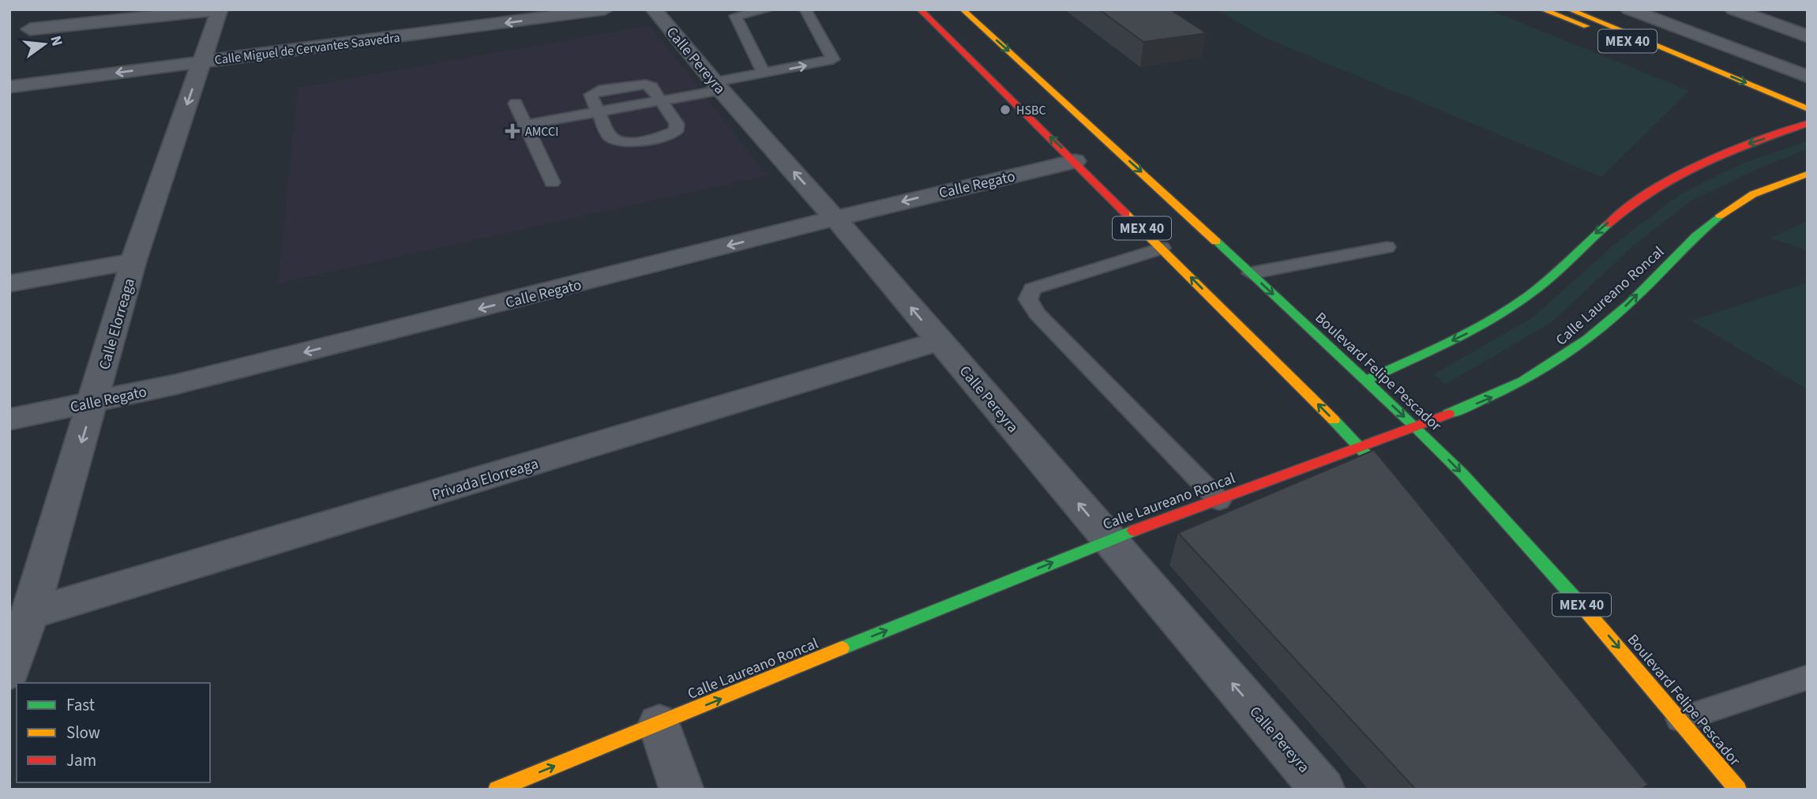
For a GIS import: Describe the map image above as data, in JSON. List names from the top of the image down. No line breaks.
{"streets":{"main road":["MEX 40","Calle Laureano Roncal","Boulevard Felipe Pescador"],"street":["Calle Miguel de Cervantes Saavedra","Calle Pereyra","Calle Regato","Calle Elorreaga","Privada Elorreaga"]},"crossings":[["MEX 40","Calle Regato"],["MEX 40","Calle Laureano Roncal"],["Calle Miguel de Cervantes Saavedra","Calle Elorreaga"],["Calle Pereyra","Calle Regato"],["Calle Pereyra","Calle Laureano Roncal"],["Calle Pereyra","Privada Elorreaga"],["Calle Regato","Calle Elorreaga"],["Calle Laureano Roncal","Boulevard Felipe Pescador"],["Calle Elorreaga","Privada Elorreaga"]],"one_way":["Calle Pereyra","Calle Regato","Calle Elorreaga"],"places":{"other":["HSBC"],"health":["AMCCI"]},"legend":["Fast","Slow","Jam"],"north":"right"}
